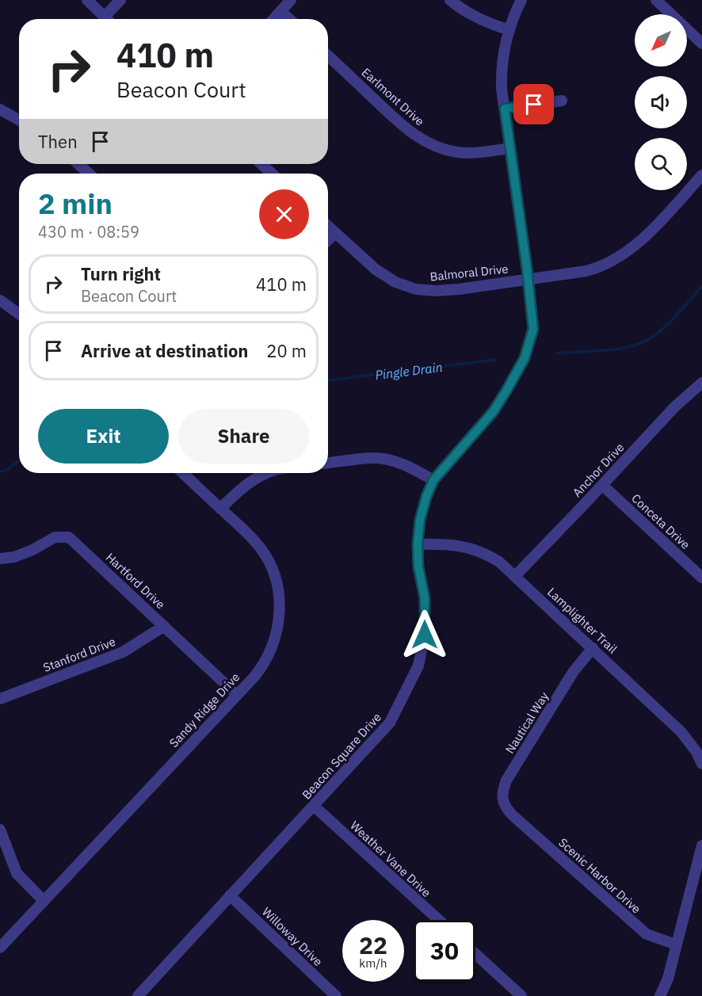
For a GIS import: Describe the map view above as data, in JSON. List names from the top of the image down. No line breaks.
{"streets":{"street":["Earlmont Drive","Balmoral Drive","Anchor Drive","Conceta Drive","Hartford Drive","Lamplighter Trail","Stanford Drive","Sandy Ridge Drive","Nautical Way","Beacon Square Drive","Weather Vane Drive","Scenic Harbor Drive","Willoway Drive"]},"crossings":[["Earlmont Drive","Beacon Square Drive"],["Balmoral Drive","Beacon Square Drive"],["Anchor Drive","Conceta Drive"],["Anchor Drive","Lamplighter Trail"],["Hartford Drive","Stanford Drive"],["Hartford Drive","Sandy Ridge Drive"],["Lamplighter Trail","Nautical Way"],["Lamplighter Trail","Beacon Square Drive"],["Nautical Way","Scenic Harbor Drive"],["Beacon Square Drive","Weather Vane Drive"],["Beacon Square Drive","Willoway Drive"]],"water":["Pingle Drain"],"north":"bottom left","page":{"turn":["410 m","Beacon Court"],"then":"Then","heading":["2 min","430 m · 08:59"],"list":[{"name":"Turn right","note":"Beacon Court","value":"410 m"},{"name":"Arrive at destination","value":"20 m"}],"buttons":["Exit","Share"],"speed":"22 km/h","limit":"30"}}
